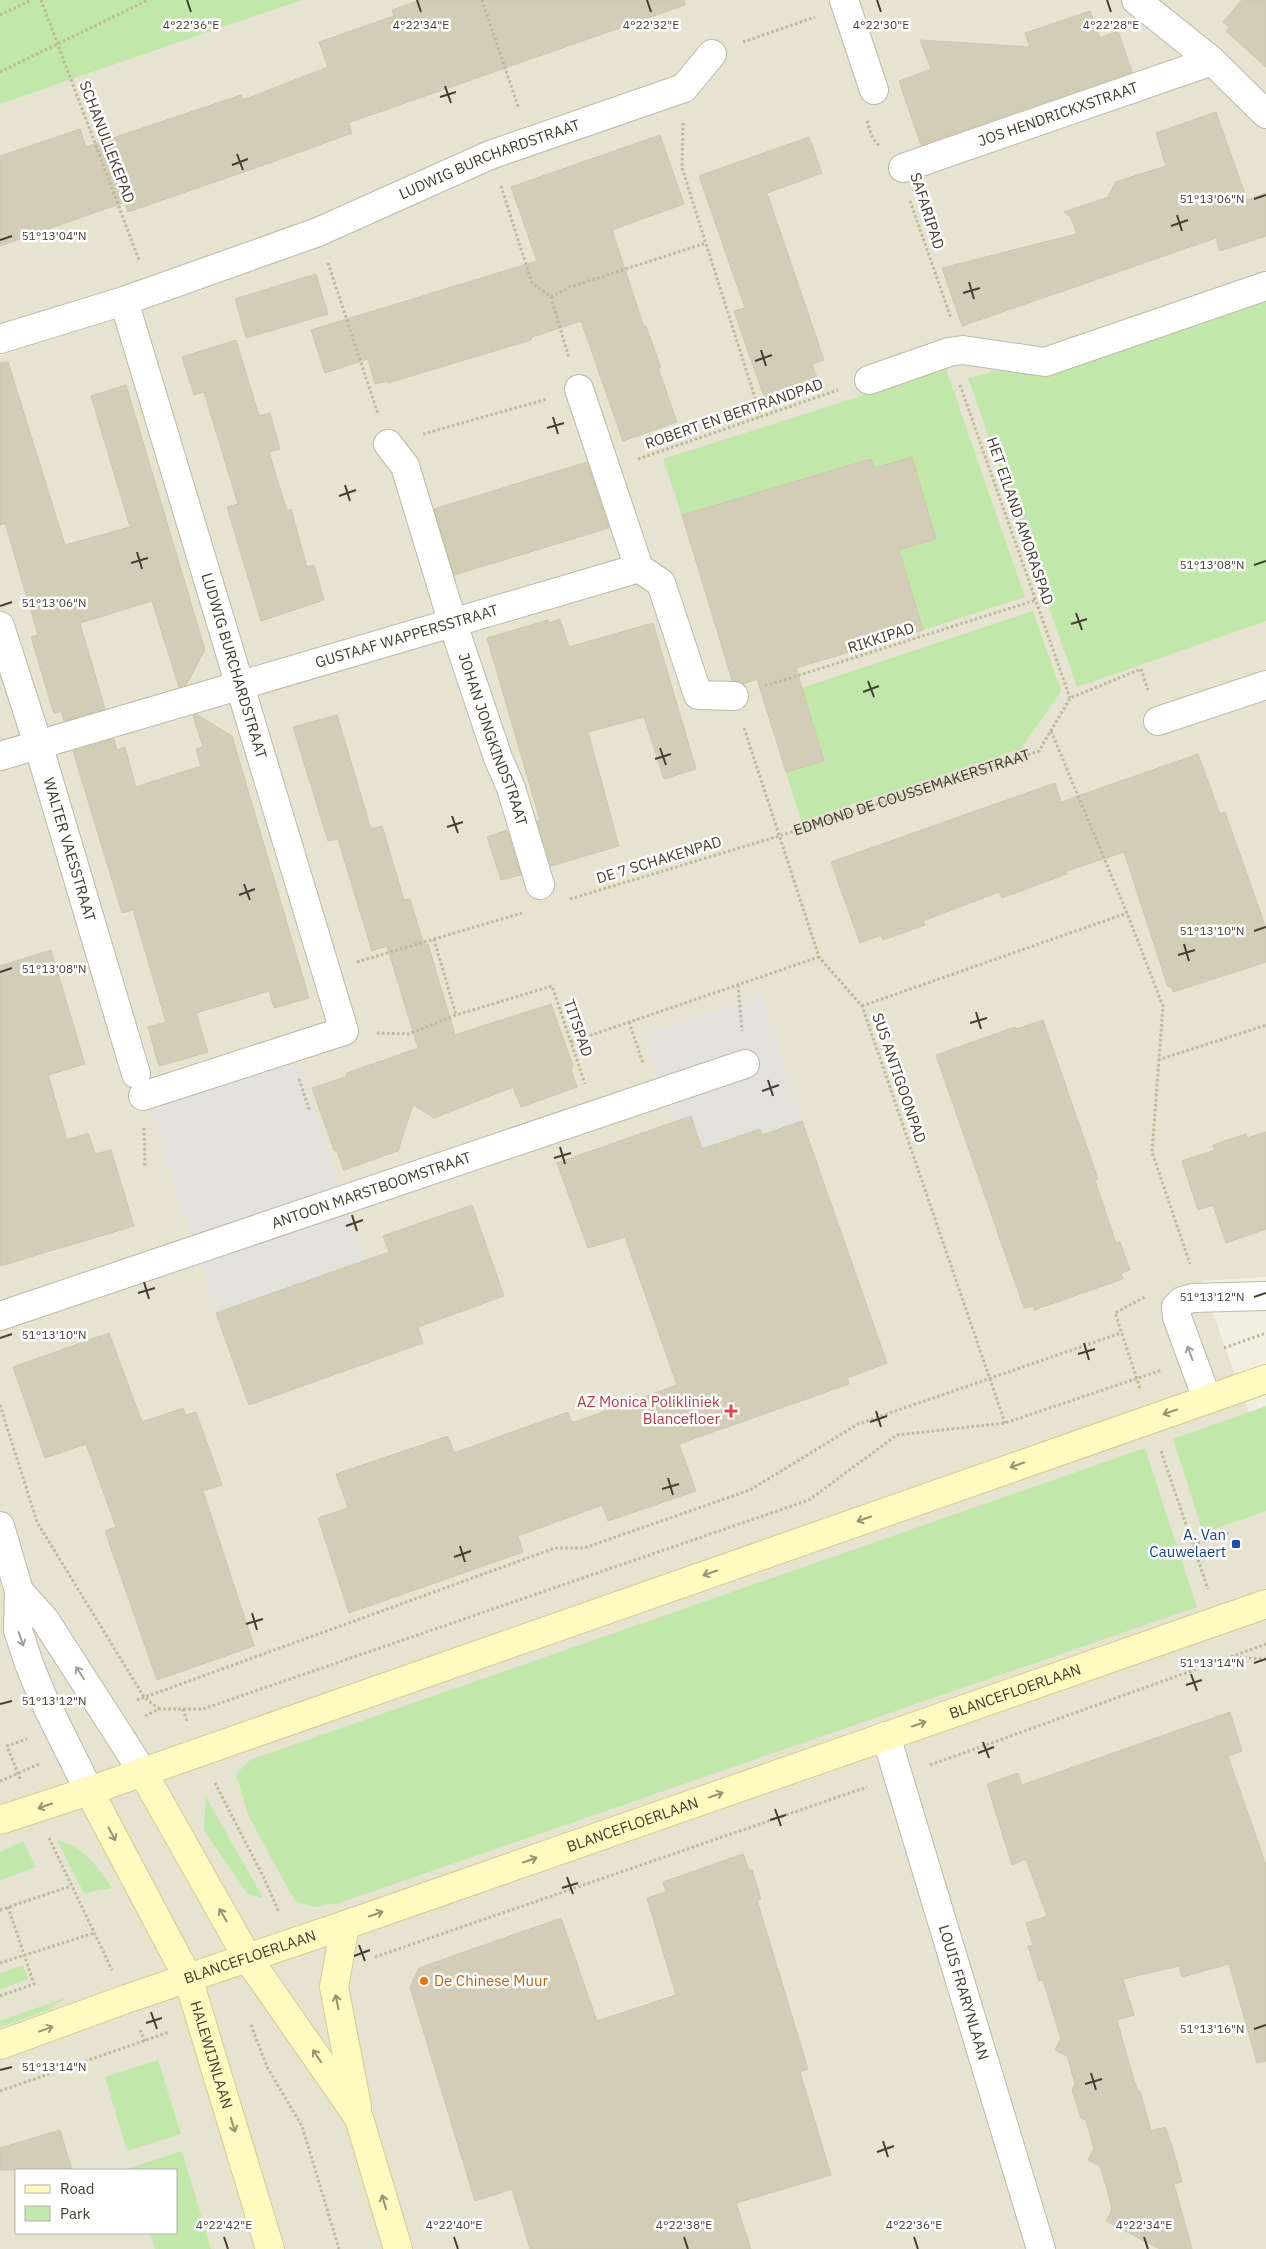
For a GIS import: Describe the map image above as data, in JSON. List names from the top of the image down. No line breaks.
{"streets":{"main road":["BLANCEFLOERLAAN","HALEWIJNLAAN"],"street":["JOS HENDRICKXSTRAAT","LUDWIG BURCHARDSTRAAT","GUSTAAF WAPPERSSTRAAT","JOHAN JONGKINDSTRAAT","WALTER VAESSTRAAT","ANTOON MARSTBOOMSTRAAT","LOUIS FRARYNLAAN"],"path":["SCHANULLEKEPAD","SAFARIPAD","ROBERT EN BERTRANDPAD","HET EILAND AMORASPAD","RIKKIPAD","EDMOND DE COUSSEMAKERSTRAAT","DE 7 SCHAKENPAD","TITSPAD","SUS ANTIGOONPAD"]},"crossings":[["JOS HENDRICKXSTRAAT","SAFARIPAD"],["SCHANULLEKEPAD","LUDWIG BURCHARDSTRAAT"],["LUDWIG BURCHARDSTRAAT","GUSTAAF WAPPERSSTRAAT"],["LUDWIG BURCHARDSTRAAT","WALTER VAESSTRAAT"],["LUDWIG BURCHARDSTRAAT","DE 7 SCHAKENPAD"],["LUDWIG BURCHARDSTRAAT","TITSPAD"],["SAFARIPAD","HET EILAND AMORASPAD"],["HET EILAND AMORASPAD","RIKKIPAD"],["HET EILAND AMORASPAD","EDMOND DE COUSSEMAKERSTRAAT"],["GUSTAAF WAPPERSSTRAAT","JOHAN JONGKINDSTRAAT"],["GUSTAAF WAPPERSSTRAAT","WALTER VAESSTRAAT"],["RIKKIPAD","SUS ANTIGOONPAD"],["JOHAN JONGKINDSTRAAT","DE 7 SCHAKENPAD"],["EDMOND DE COUSSEMAKERSTRAAT","DE 7 SCHAKENPAD"],["EDMOND DE COUSSEMAKERSTRAAT","SUS ANTIGOONPAD"],["WALTER VAESSTRAAT","TITSPAD"],["DE 7 SCHAKENPAD","SUS ANTIGOONPAD"],["TITSPAD","ANTOON MARSTBOOMSTRAAT"],["BLANCEFLOERLAAN","LOUIS FRARYNLAAN"],["BLANCEFLOERLAAN","HALEWIJNLAAN"]],"places":{"health":["AZ Monica Polikliniek Blancefloer"],"transit":["A. Van Cauwelaert"],"other":["De Chinese Muur"]},"legend":["Road","Park"],"coordinates":["4°22'36\"E","4°22'34\"E","4°22'32\"E","4°22'30\"E","4°22'28\"E","51°13'06\"N","51°13'04\"N","51°13'08\"N","51°13'10\"N","51°13'12\"N","51°13'14\"N","51°13'16\"N","4°22'42\"E","4°22'40\"E","4°22'38\"E"]}
